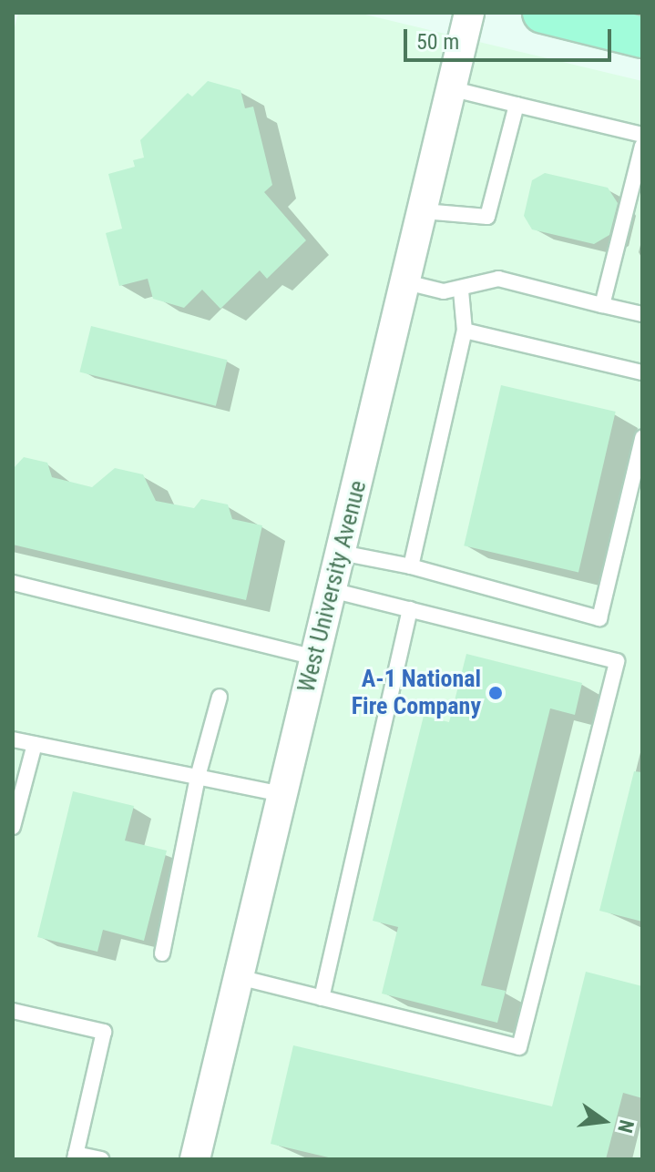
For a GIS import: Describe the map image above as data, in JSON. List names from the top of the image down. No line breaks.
{"streets":{"street":["West University Avenue"]},"places":["A-1 National Fire Company"],"scale_bar":"50 m","north":"right"}
